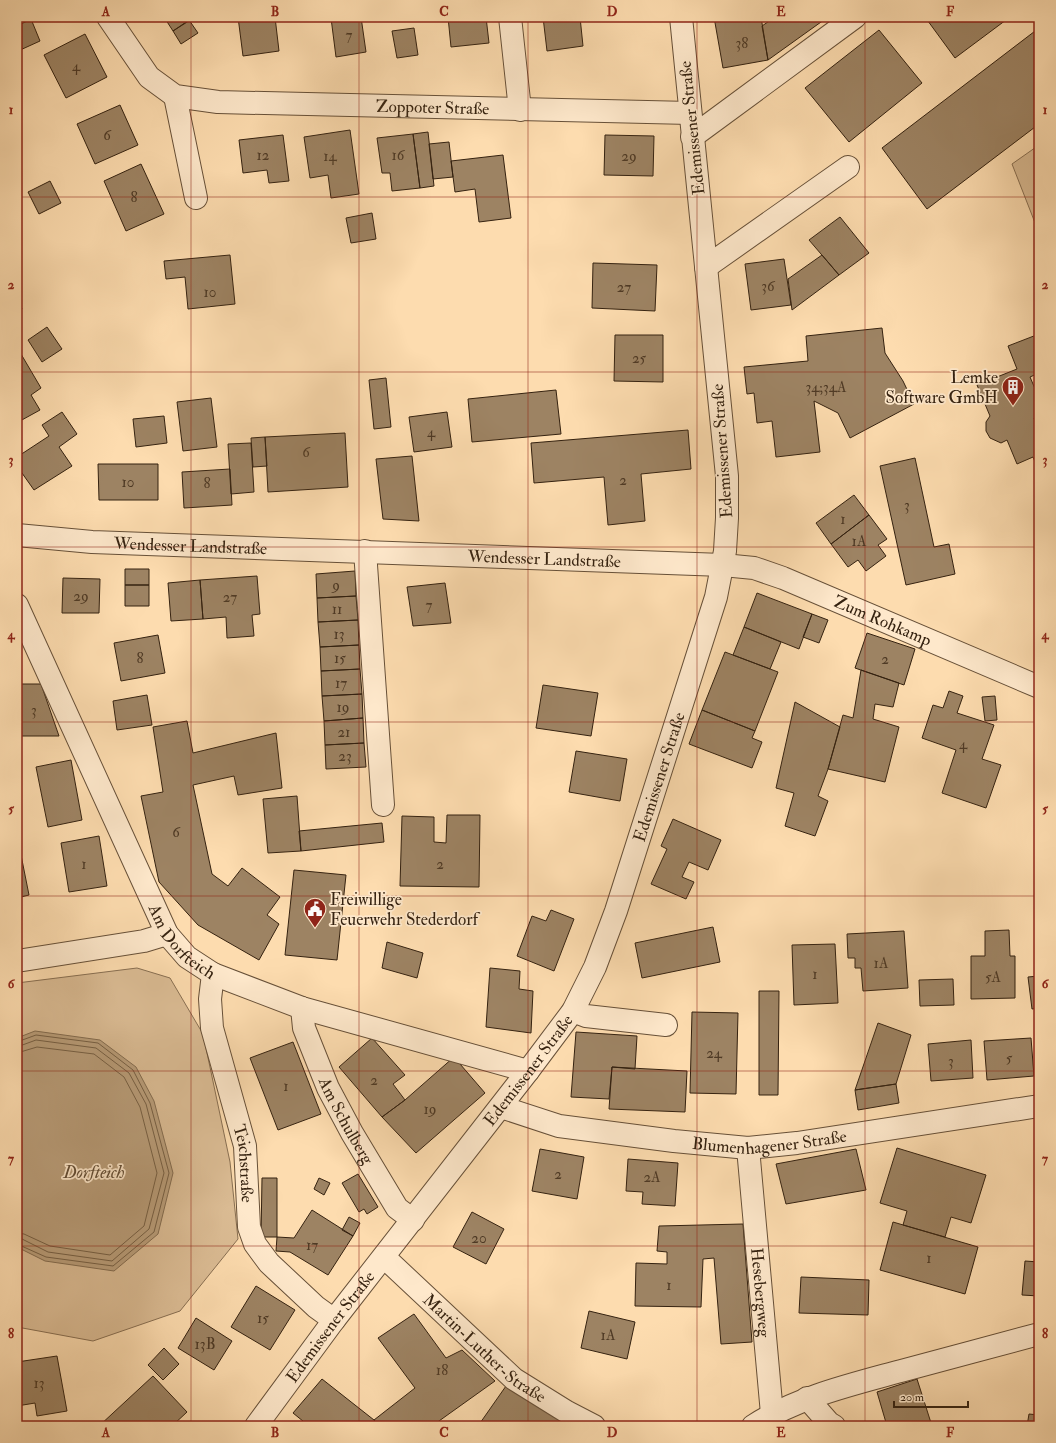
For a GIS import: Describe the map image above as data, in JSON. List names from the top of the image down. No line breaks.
{"streets":{"street":["Zoppoter Straße","Edemissener Straße","Wendesser Landstraße","Zum Rohkamp","Am Dorfteich","Am Schulberg","Blumenhagener Straße","Teichstraße","Hesebergweg","Martin-Luther-Straße"]},"crossings":[["Zoppoter Straße","Edemissener Straße"],["Edemissener Straße","Wendesser Landstraße"],["Edemissener Straße","Zum Rohkamp"],["Edemissener Straße","Am Dorfteich"],["Edemissener Straße","Am Schulberg"],["Edemissener Straße","Blumenhagener Straße"],["Edemissener Straße","Teichstraße"],["Edemissener Straße","Martin-Luther-Straße"],["Wendesser Landstraße","Zum Rohkamp"],["Am Dorfteich","Am Schulberg"],["Am Dorfteich","Teichstraße"],["Blumenhagener Straße","Hesebergweg"]],"water":["Dorfteich"],"places":{"building":["Lemke Software GmbH"],"public building":["Freiwillige Feuerwehr Stederdorf"]},"house_numbers":["7","38","4","6","12","16","14","29","8","36","27","10","25","34;34A","4","6","2","10","8","3","1","1A","9","29","27","7","11","13","8","15","2","17","19","3","21","4","23","6","1","2","1A","1","5A","24","5","3","2","1","19","2","2A","20","17","1","1","15","1A","13B","18","13"],"scale_bar":"20 m","grid":{"columns":["A","B","C","D","E","F"],"rows":["1","2","3","4","5","6","7","8"]}}
